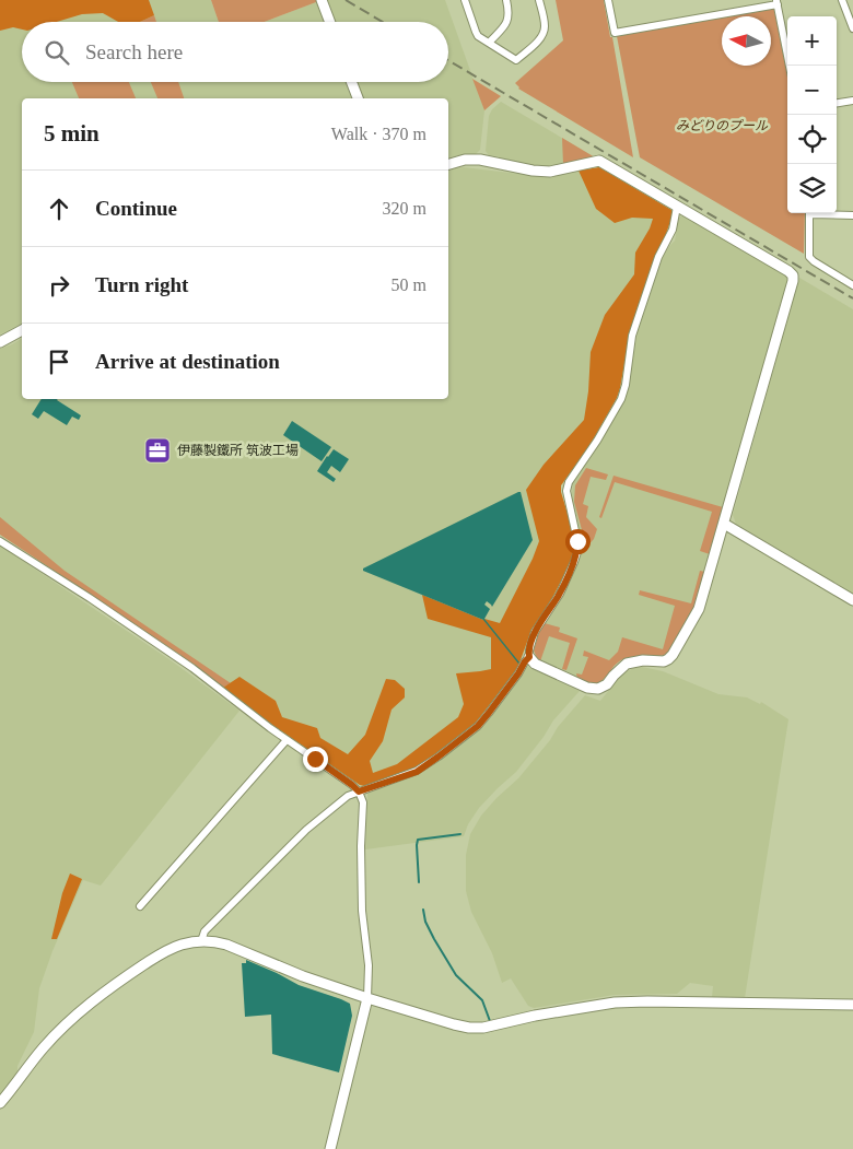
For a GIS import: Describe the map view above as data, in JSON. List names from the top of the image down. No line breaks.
{"parks":["みどりのプール"],"places":{"office":["伊藤製鐵所 筑波工場"]},"north":"left","page":{"map_buttons":["+","−"],"search":"Search here","heading":["5 min","Walk · 370 m"],"list":[["Continue","320 m"],["Turn right","50 m"],"Arrive at destination"]}}
